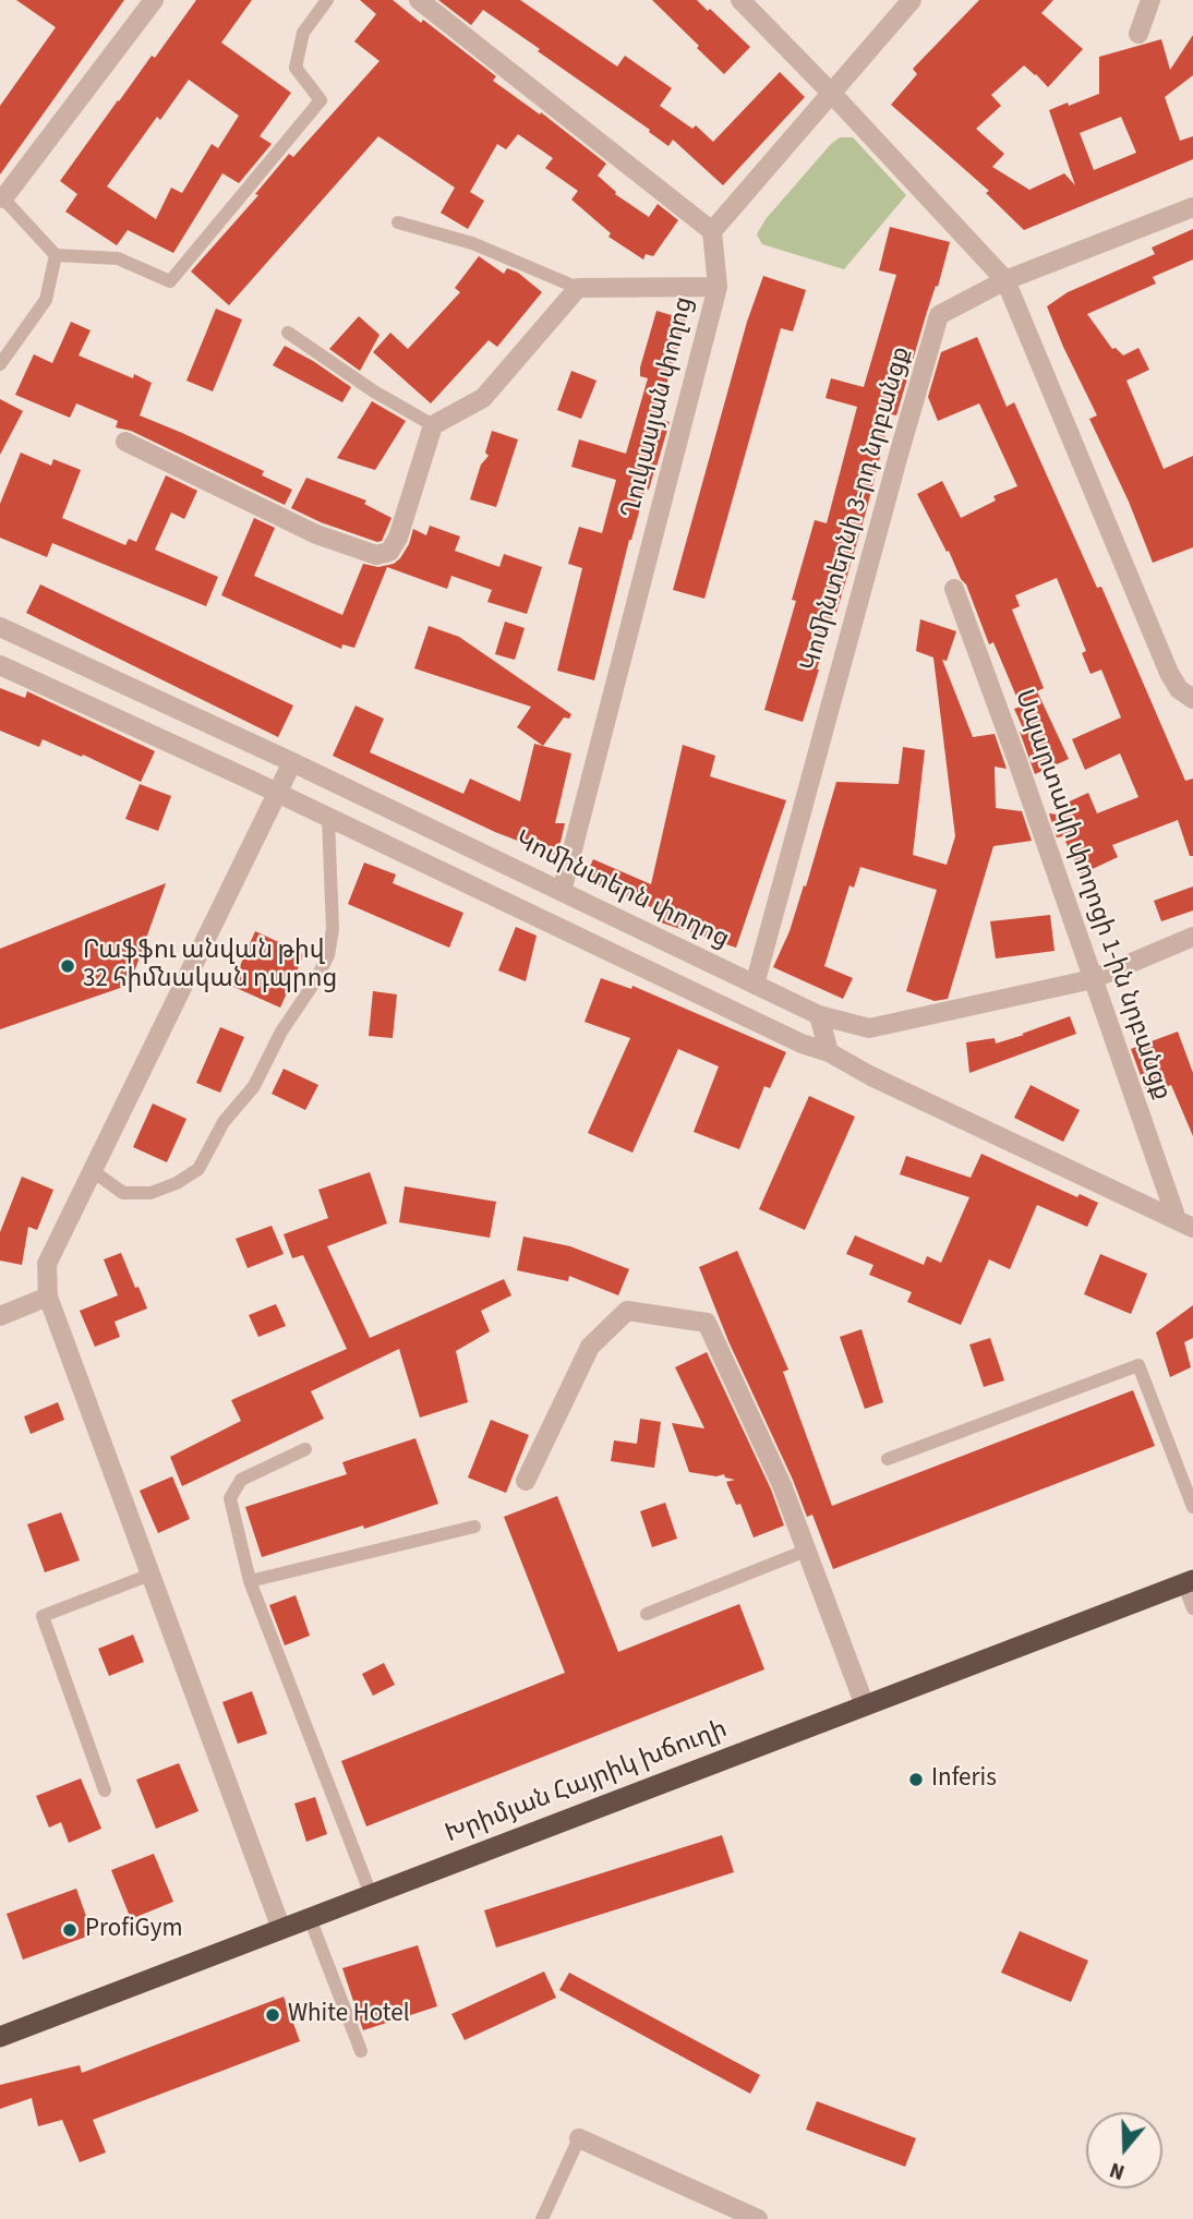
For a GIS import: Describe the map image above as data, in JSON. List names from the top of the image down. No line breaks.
{"streets":{"highway":["Խրիմյան Հայրիկ խճուղի"],"street":["Ղուկասյան փողոց","Կոմինտերնի 3-րդ նրբանցք","Կոմինտերն փողոց","Սպարտակի փողոցի 1-ին նրբանցք"]},"crossings":[["Ղուկասյան փողոց","Կոմինտերն փողոց"],["Կոմինտերնի 3-րդ նրբանցք","Կոմինտերն փողոց"],["Կոմինտերն փողոց","Սպարտակի փողոցի 1-ին նրբանցք"]],"places":["Րաֆֆու անվան թիվ 32 հիմնական դպրոց","Inferis","ProfiGym","White Hotel"],"north":"bottom"}
